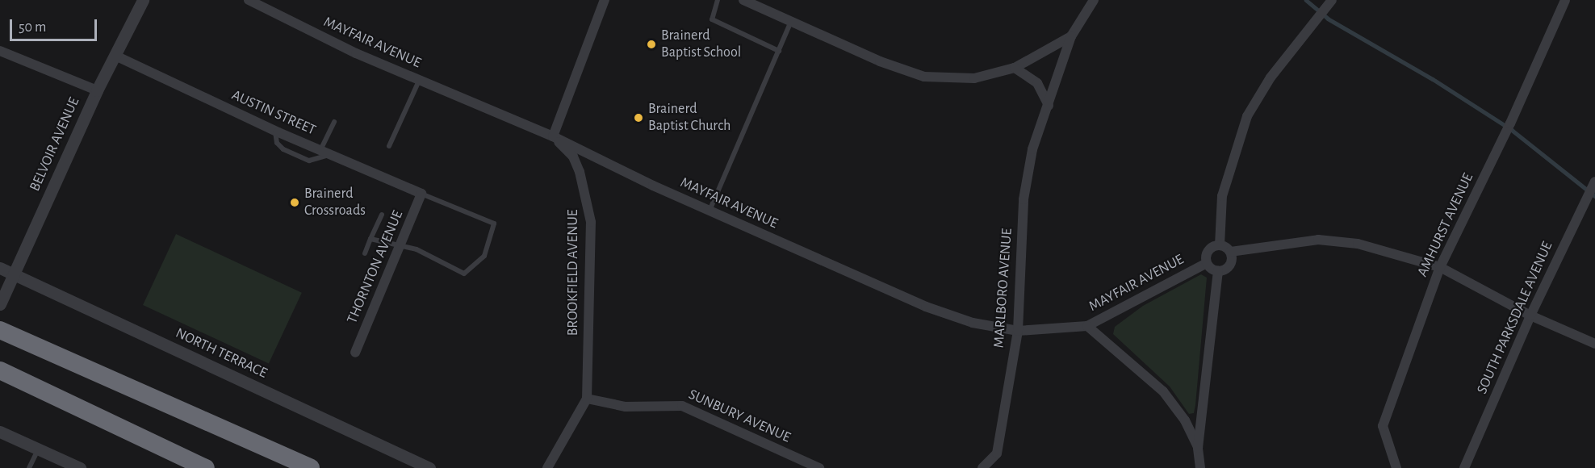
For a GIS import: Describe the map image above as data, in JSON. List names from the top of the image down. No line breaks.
{"streets":{"street":["MAYFAIR AVENUE","AUSTIN STREET","BELVOIR AVENUE","AMHURST AVENUE","THORNTON AVENUE","BROOKFIELD AVENUE","MARLBORO AVENUE","SOUTH PARKSDALE AVENUE","NORTH TERRACE","SUNBURY AVENUE"]},"crossings":[["MAYFAIR AVENUE","BROOKFIELD AVENUE"],["MAYFAIR AVENUE","MARLBORO AVENUE"],["AUSTIN STREET","BELVOIR AVENUE"],["AUSTIN STREET","THORNTON AVENUE"],["BELVOIR AVENUE","NORTH TERRACE"],["BROOKFIELD AVENUE","SUNBURY AVENUE"]],"places":["Brainerd Baptist School","Brainerd Baptist Church","Brainerd Crossroads"],"scale_bar":"50 m"}
